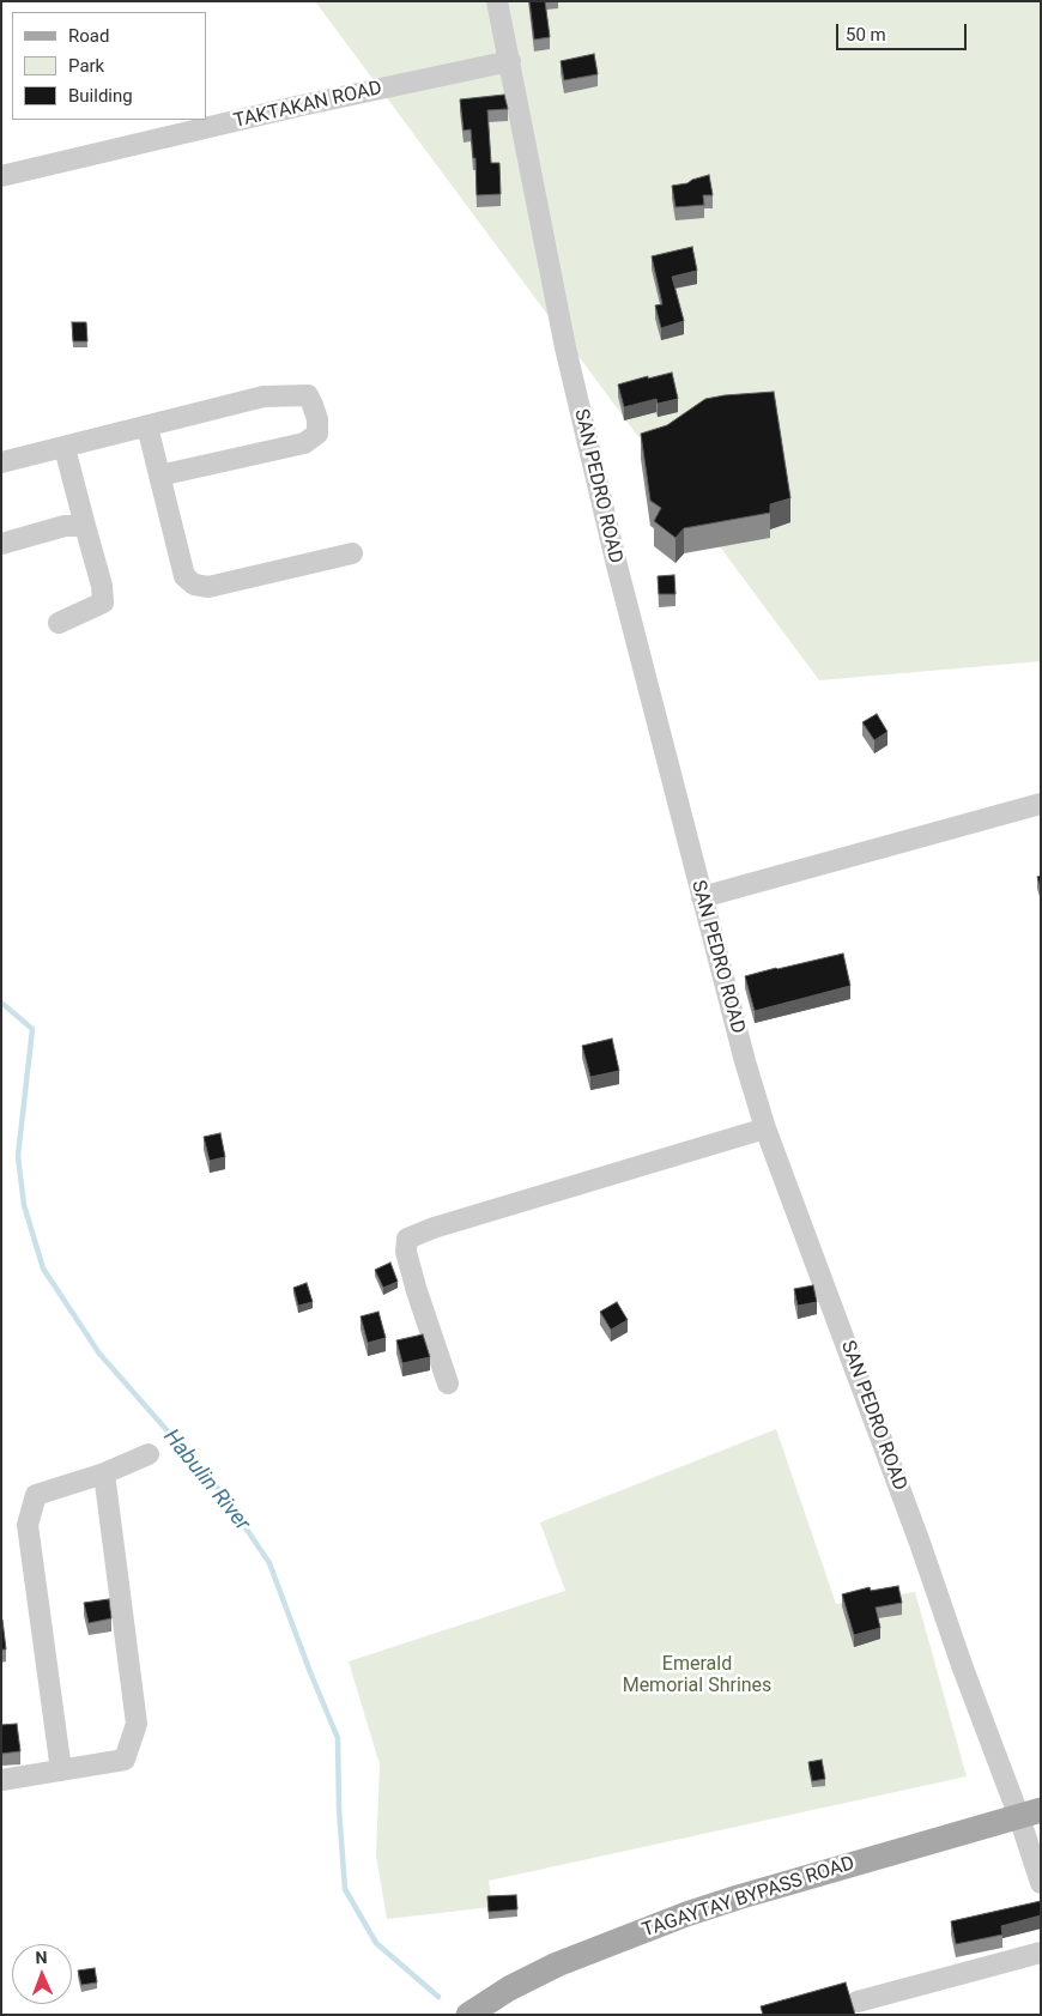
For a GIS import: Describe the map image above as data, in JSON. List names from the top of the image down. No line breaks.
{"streets":{"main road":["TAGAYTAY BYPASS ROAD"],"street":["TAKTAKAN ROAD","SAN PEDRO ROAD"]},"crossings":[["TAKTAKAN ROAD","SAN PEDRO ROAD"],["SAN PEDRO ROAD","TAGAYTAY BYPASS ROAD"]],"water":["Habulin River"],"parks":["Emerald Memorial Shrines"],"legend":["Road","Park","Building"],"scale_bar":"50 m","north":"top"}
